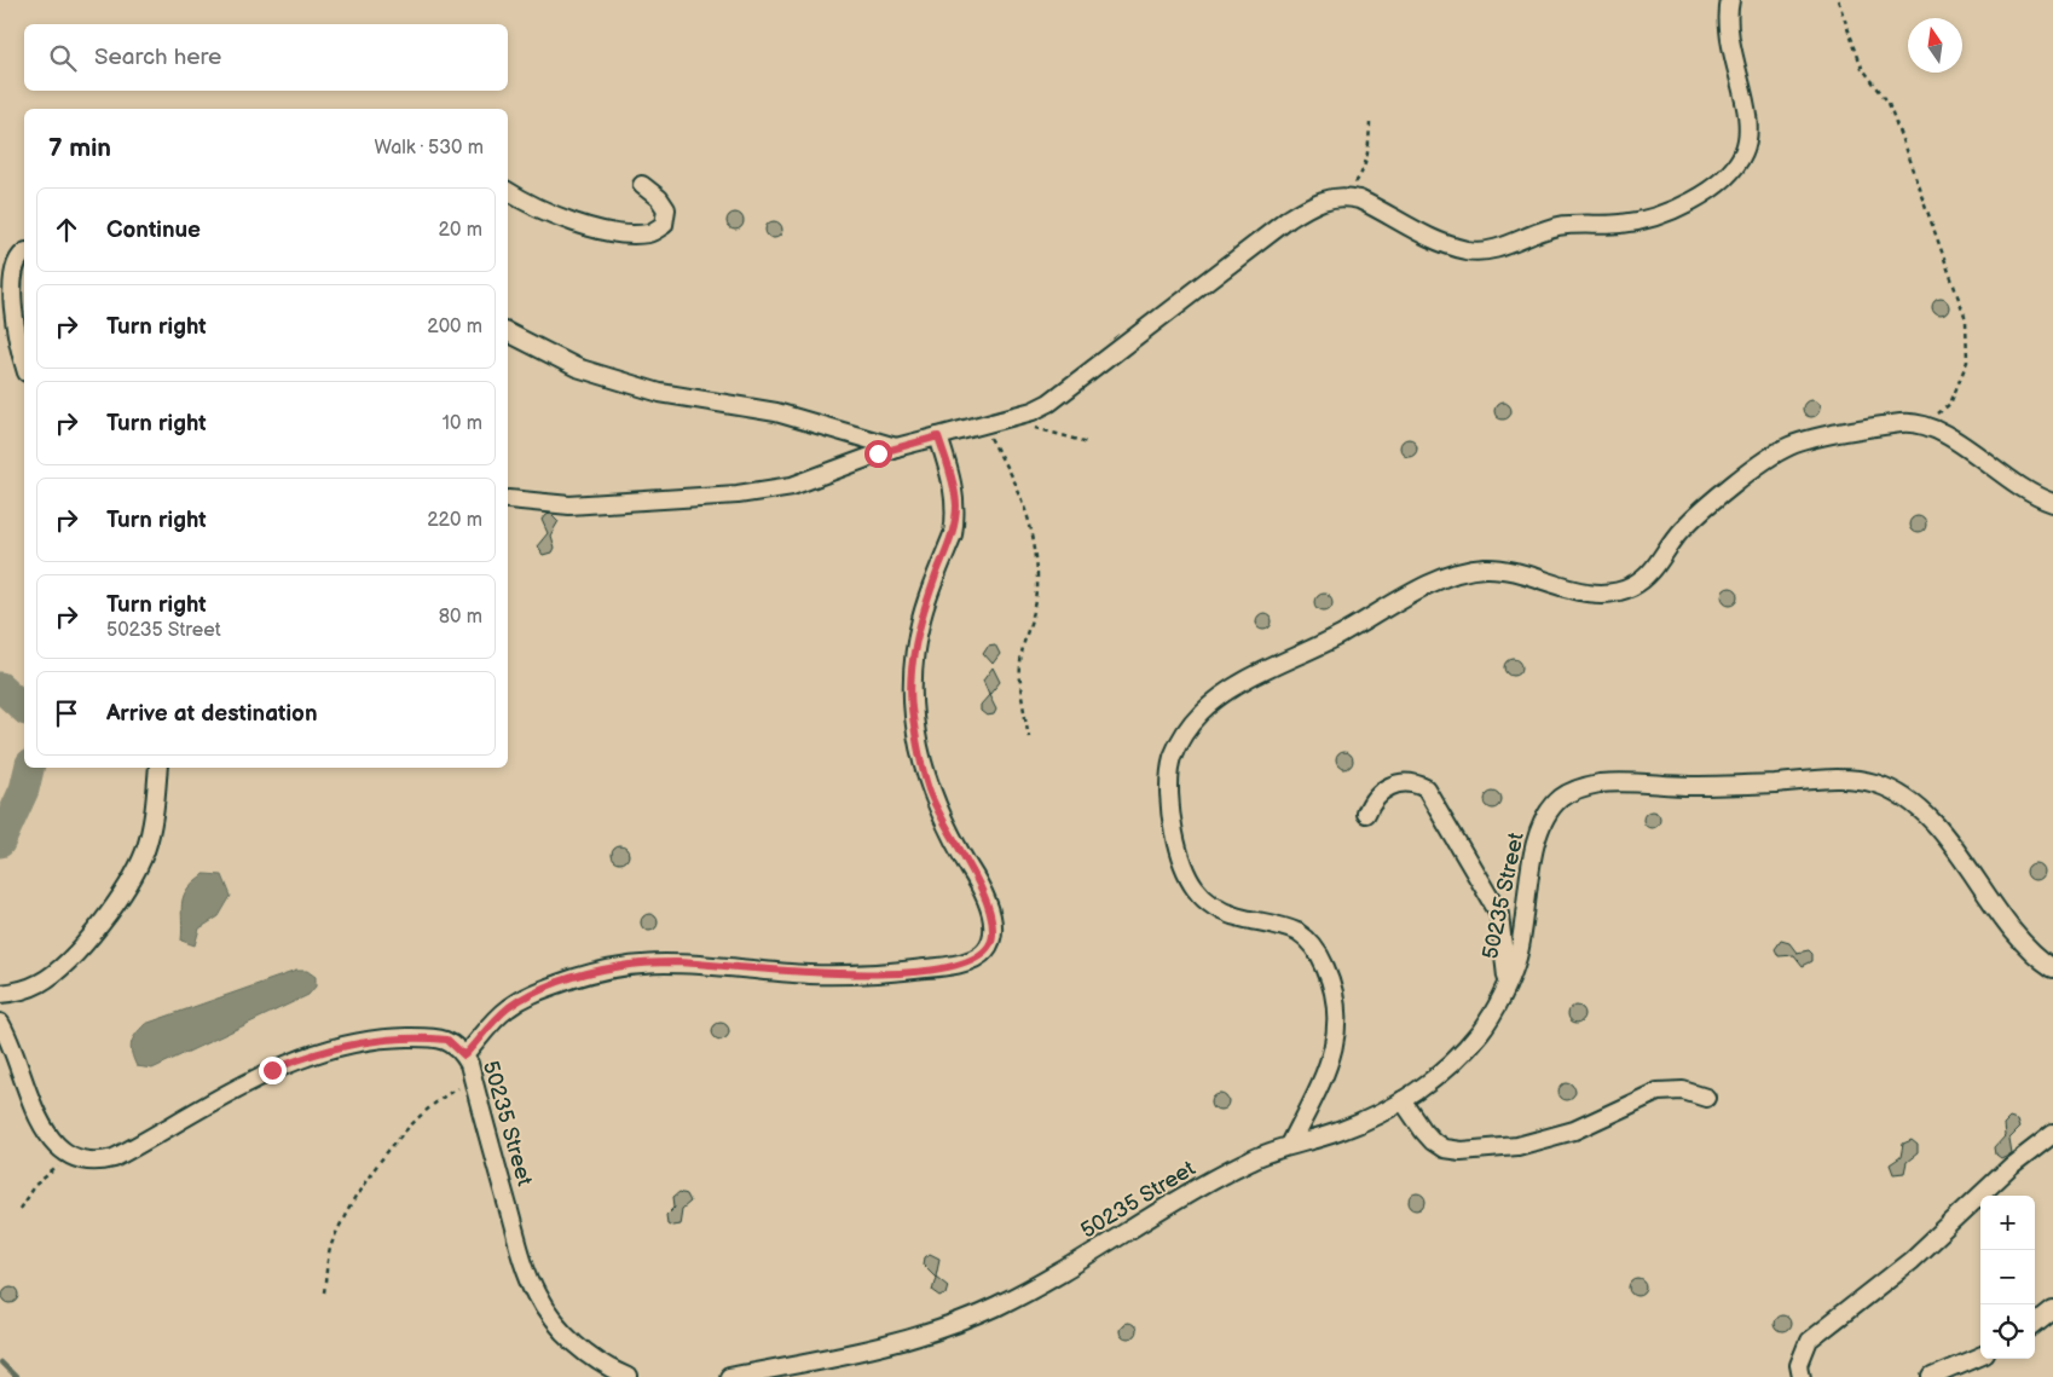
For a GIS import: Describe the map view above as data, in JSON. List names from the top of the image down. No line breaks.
{"streets":{"street":["50235 Street"]},"north":"top","page":{"search":"Search here","heading":["7 min","Walk · 530 m"],"list":[["Continue","20 m"],["Turn right","200 m"],["Turn right","10 m"],["Turn right","220 m"],["Turn right","50235 Street","80 m"],"Arrive at destination"],"map_buttons":["+","−"]}}
